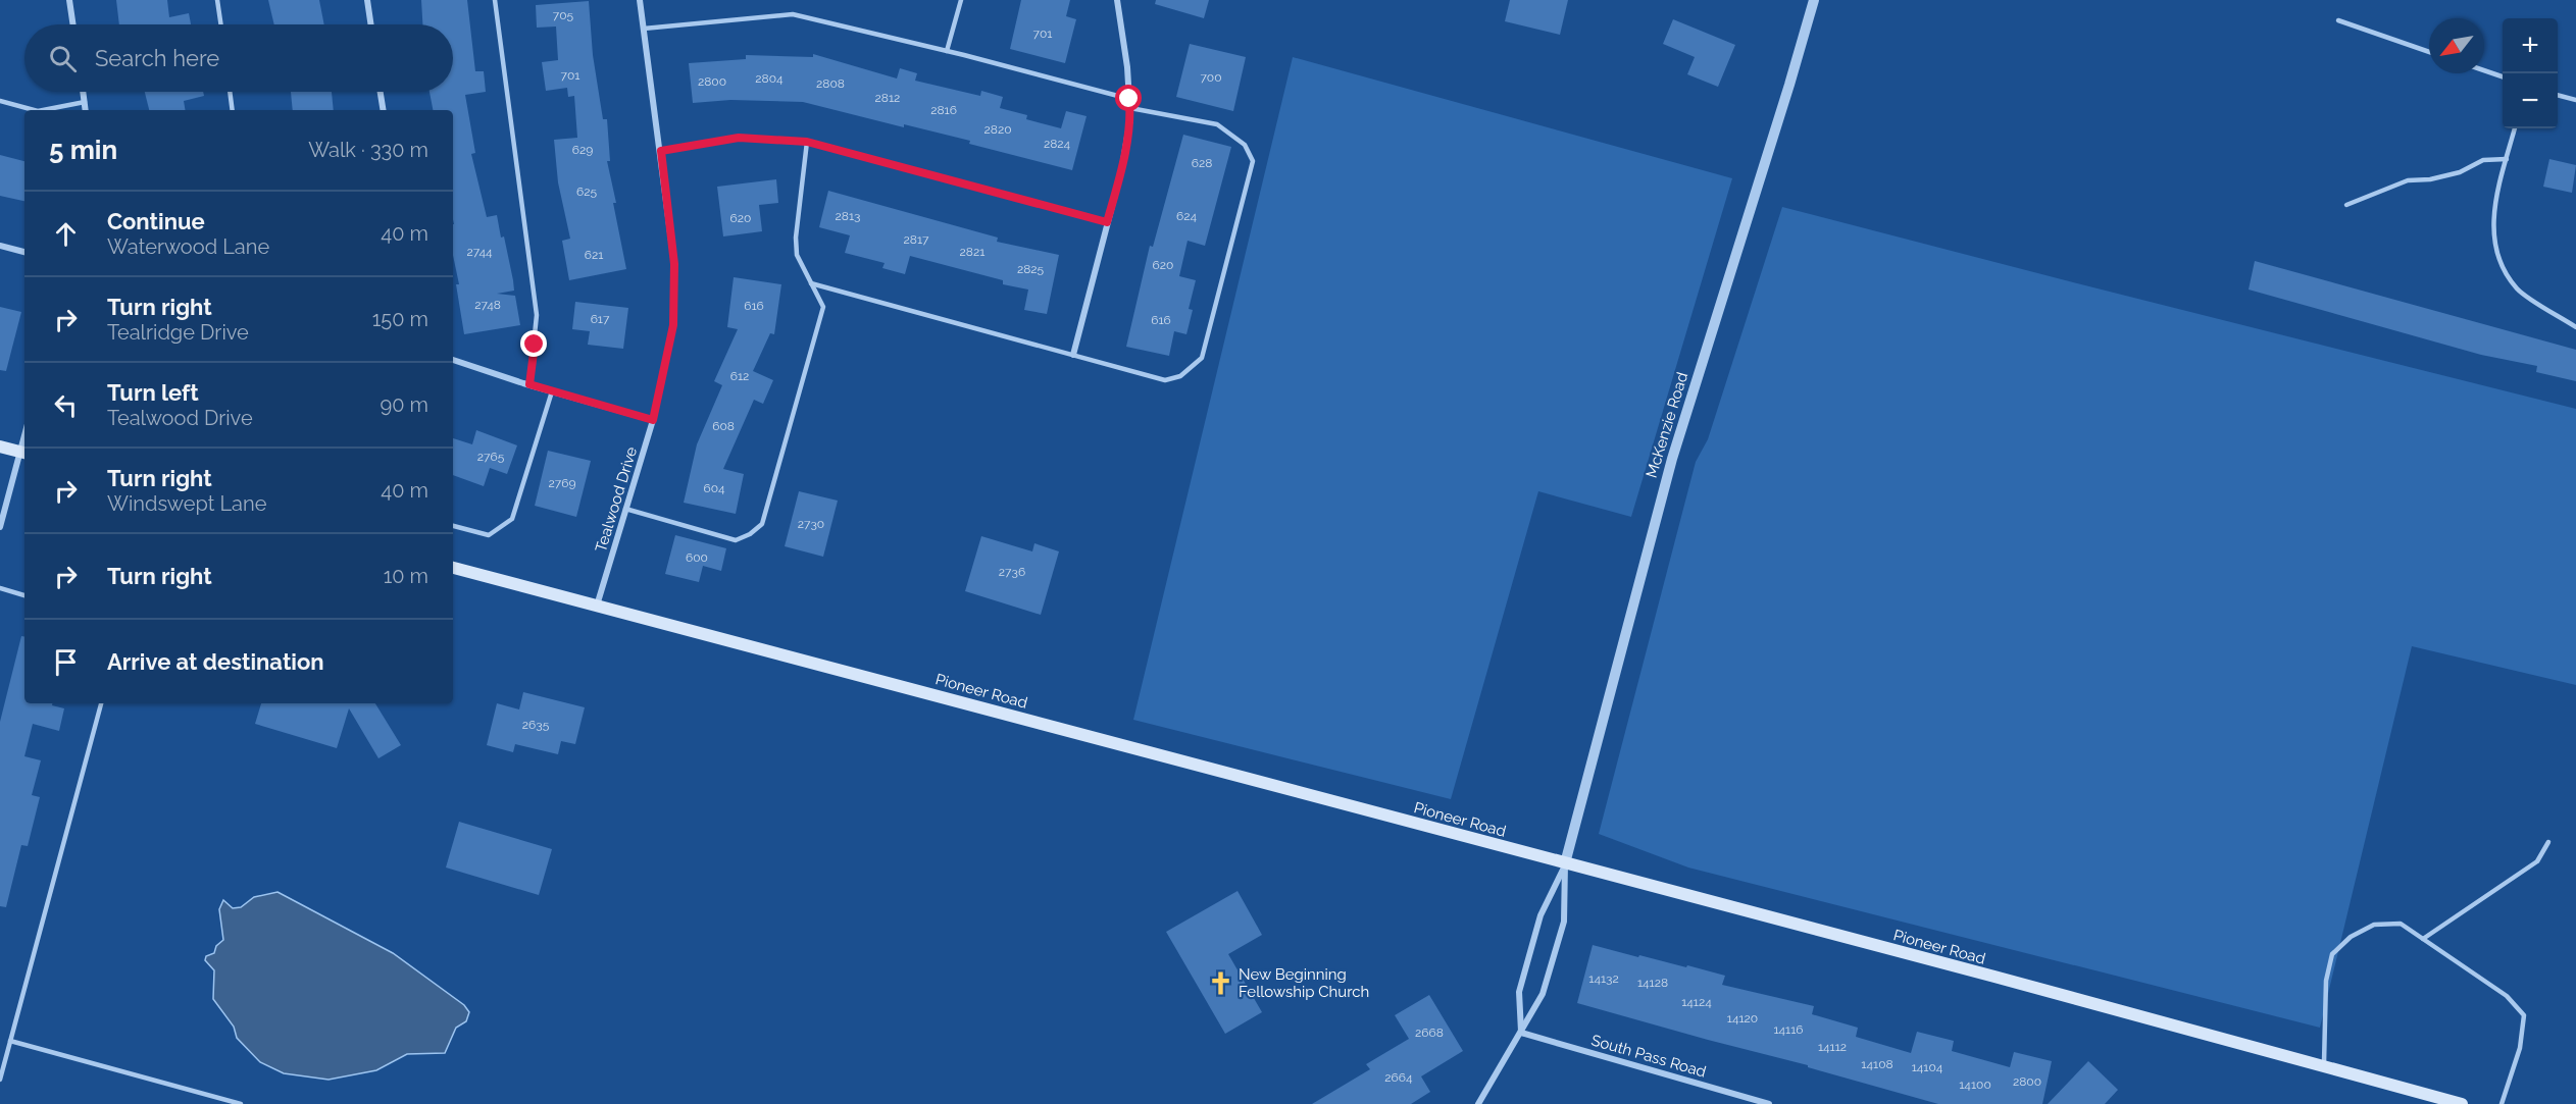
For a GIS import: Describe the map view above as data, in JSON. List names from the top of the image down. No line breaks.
{"streets":{"main road":["Pioneer Road"],"street":["McKenzie Road","Tealwood Drive","South Pass Road"]},"crossings":[["McKenzie Road","Pioneer Road"],["Tealwood Drive","Pioneer Road"]],"places":{"church":["New Beginning Fellowship Church"]},"house_numbers":["705","701","701","700","2804","2800","2808","2812","2816","2820","2824","629","628","625","2813","624","620","2817","2744","2821","621","620","2825","2748","616","617","616","612","608","2765","2769","604","2730","600","2736","2635","14132","14128","14124","14120","14116","2668","14112","14108","14104","2664","2800","14100"],"north":"bottom left","page":{"map_buttons":["+","−"],"search":"Search here","heading":["5 min","Walk · 330 m"],"list":[["Continue","Waterwood Lane","40 m"],["Turn right","Tealridge Drive","150 m"],["Turn left","Tealwood Drive","90 m"],["Turn right","Windswept Lane","40 m"],["Turn right","10 m"],"Arrive at destination"]}}
